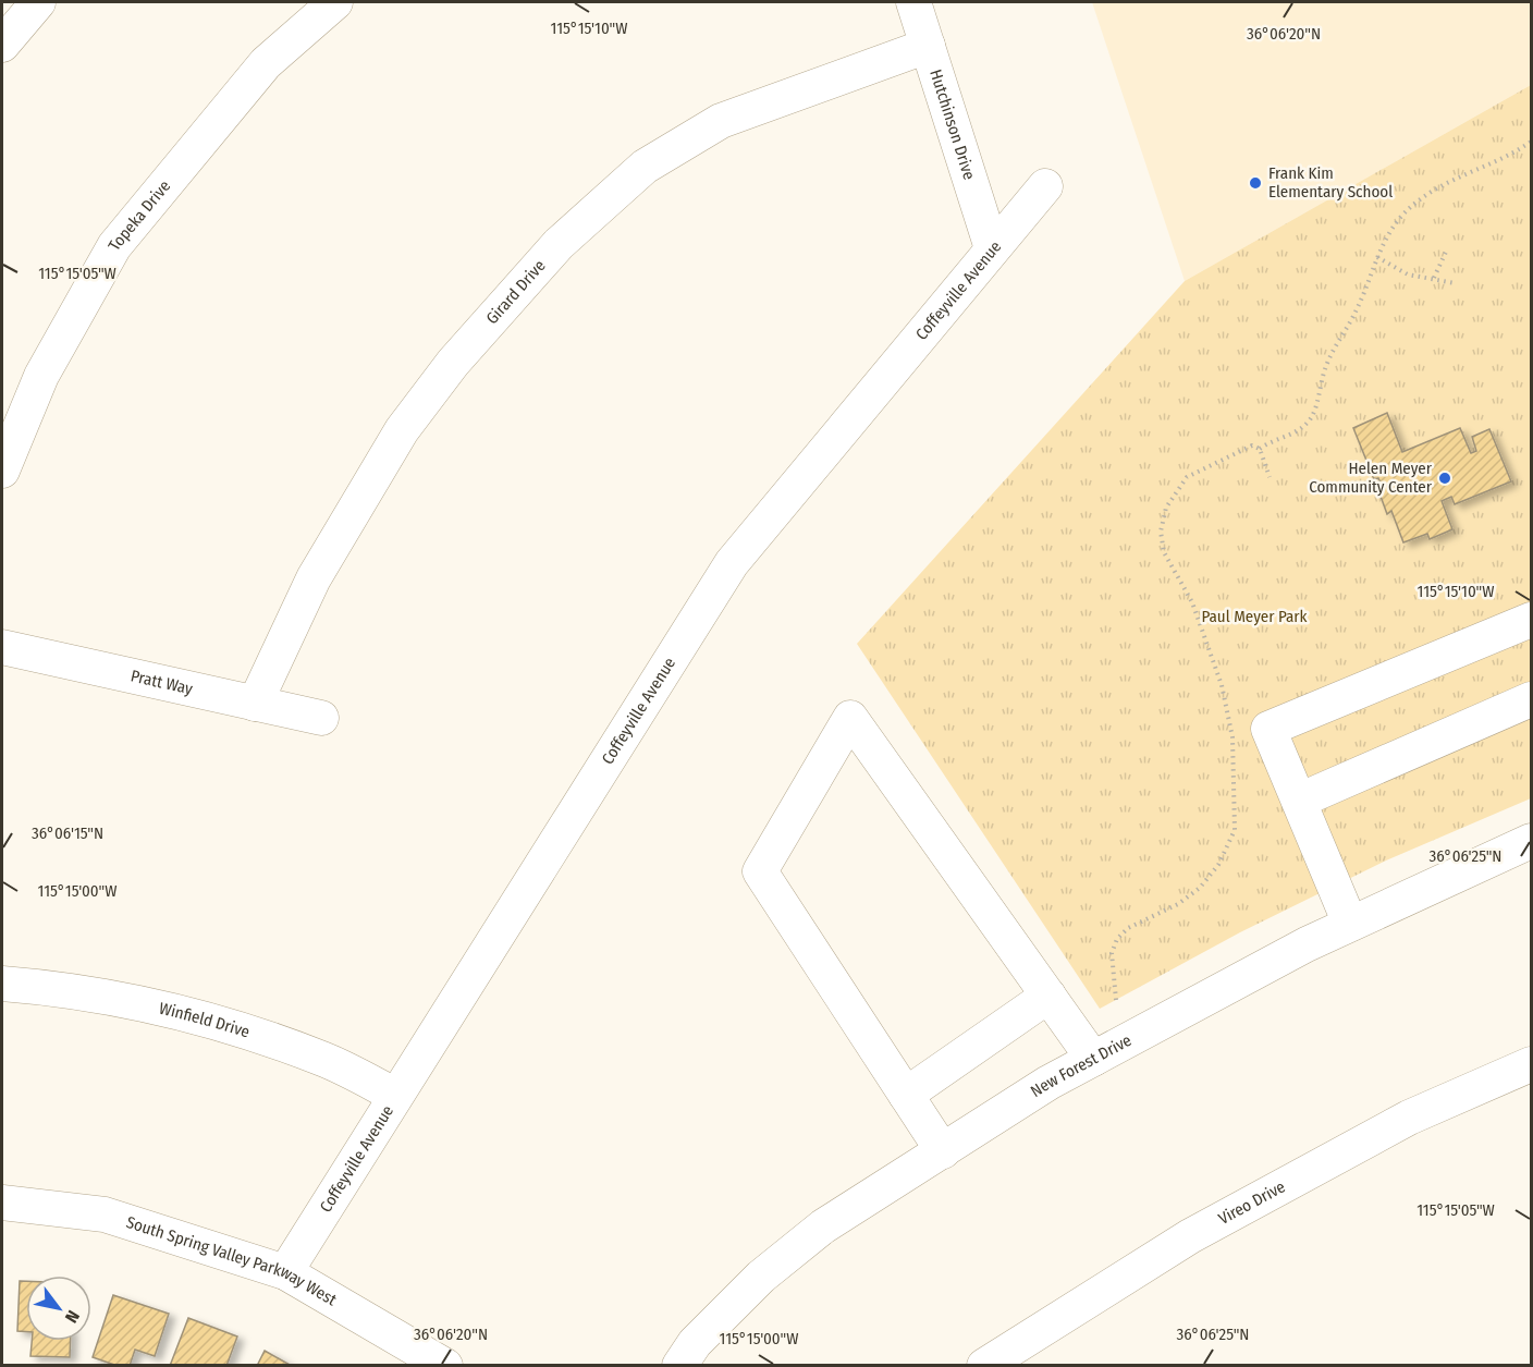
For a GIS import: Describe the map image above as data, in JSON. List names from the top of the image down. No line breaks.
{"streets":{"street":["Hutchinson Drive","Topeka Drive","Coffeyville Avenue","Girard Drive","Pratt Way","Winfield Drive","New Forest Drive","Vireo Drive","South Spring Valley Parkway West"]},"crossings":[["Hutchinson Drive","Coffeyville Avenue"],["Hutchinson Drive","Girard Drive"],["Coffeyville Avenue","Winfield Drive"],["Coffeyville Avenue","South Spring Valley Parkway West"],["Girard Drive","Pratt Way"]],"parks":["Paul Meyer Park"],"places":["Frank Kim Elementary School","Helen Meyer Community Center"],"north":"bottom right","coordinates":["115°15'10\"W","36°06'20\"N","115°15'05\"W","36°06'15\"N","36°06'25\"N","115°15'00\"W"]}
